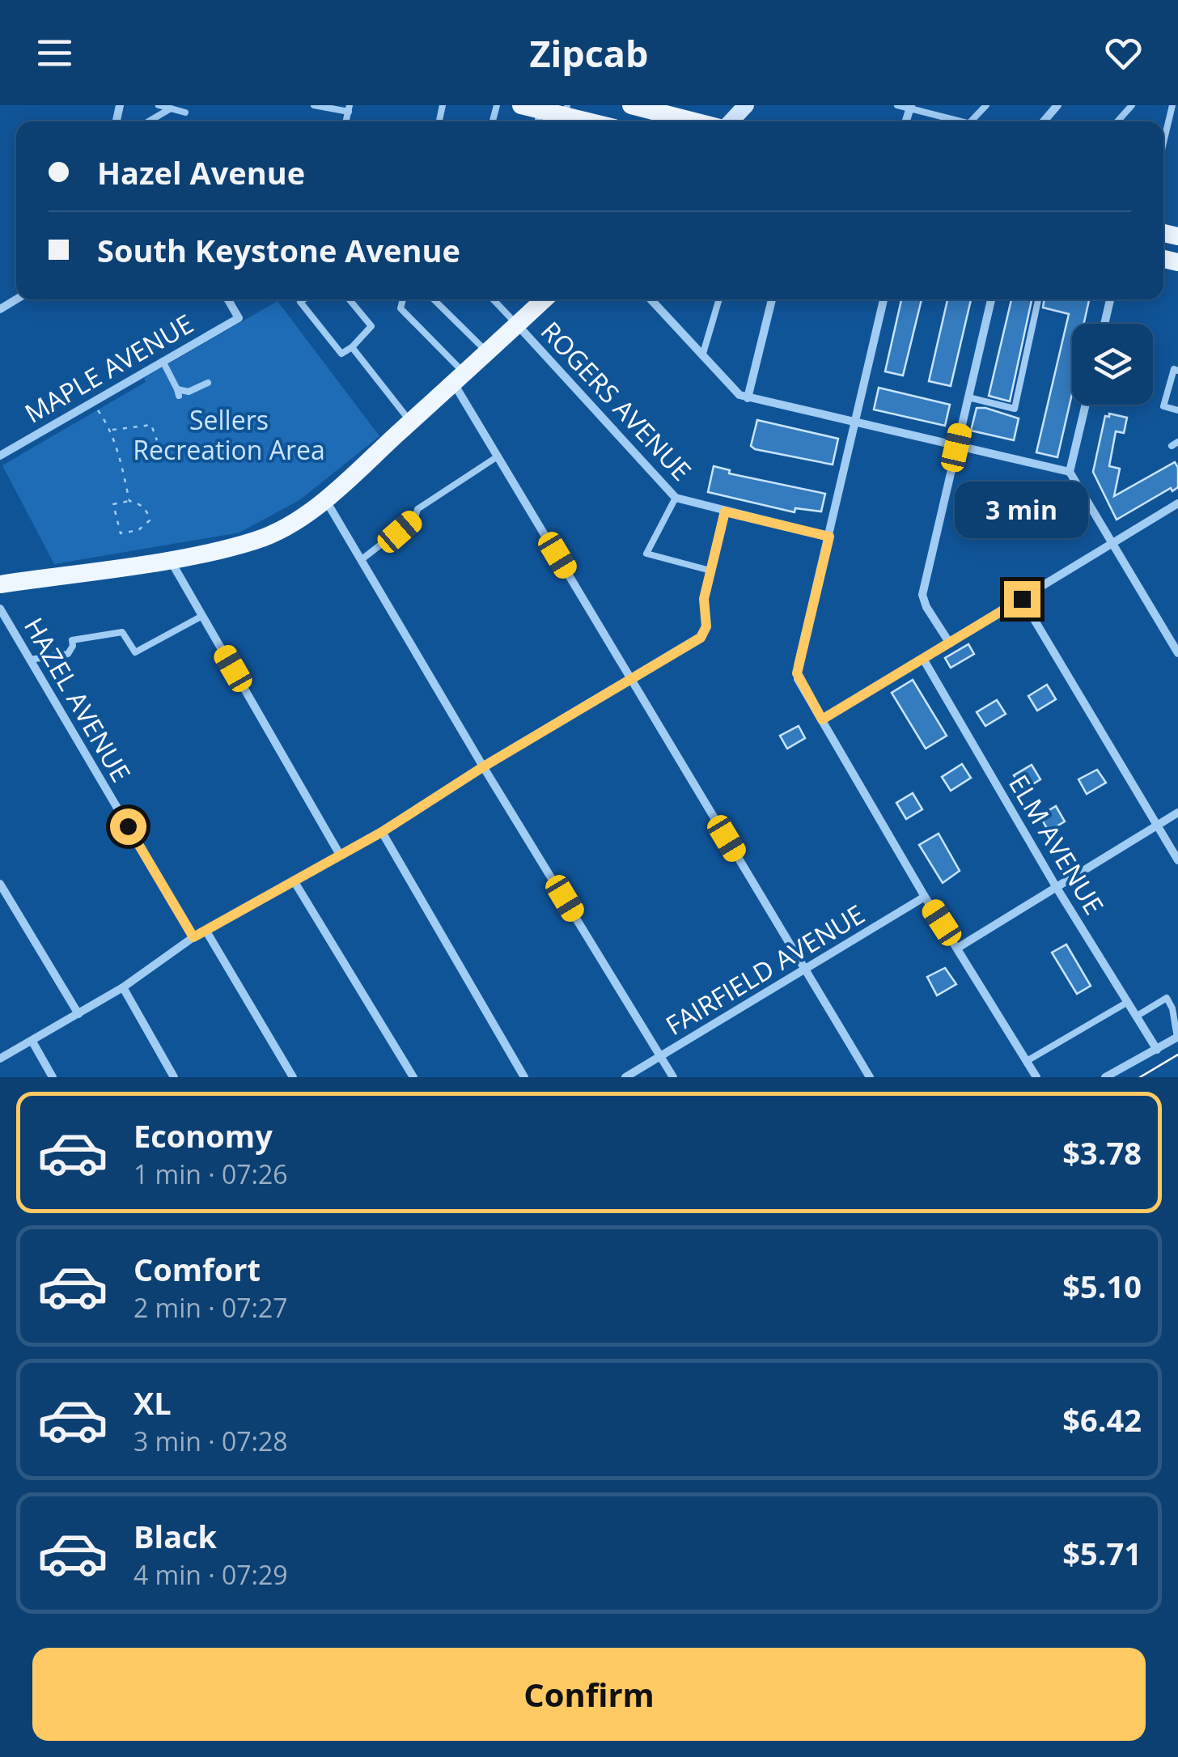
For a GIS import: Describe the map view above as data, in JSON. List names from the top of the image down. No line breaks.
{"streets":{"street":["MAPLE AVENUE","ROGERS AVENUE","HAZEL AVENUE","ELM AVENUE","FAIRFIELD AVENUE"]},"parks":["Sellers Recreation Area"],"page":{"header":"Zipcab","banner":["Hazel Avenue","South Keystone Avenue"],"bubble":"3 min","list":[{"name":"Economy","note":"1 min · 07:26","value":"$3.78"},{"name":"Comfort","note":"2 min · 07:27","value":"$5.10"},{"name":"XL","note":"3 min · 07:28","value":"$6.42"},{"name":"Black","note":"4 min · 07:29","value":"$5.71"}],"buttons":"Confirm"}}
